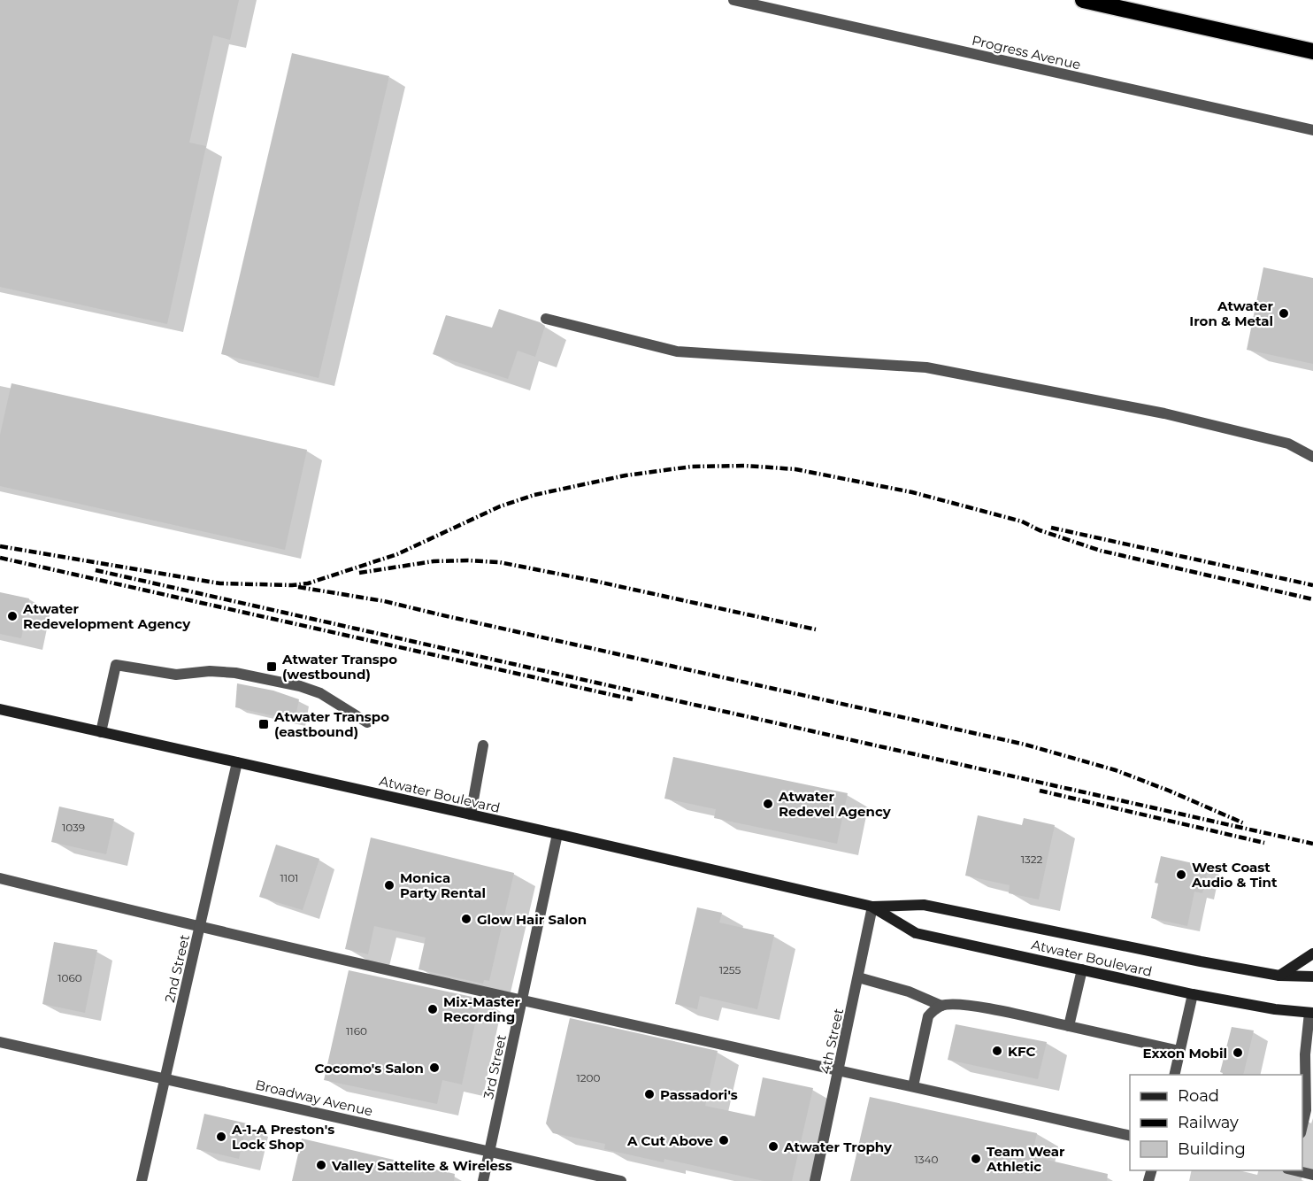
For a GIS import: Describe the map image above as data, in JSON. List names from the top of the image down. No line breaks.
{"streets":{"main road":["Atwater Boulevard"],"street":["Progress Avenue","2nd Street","4th Street","3rd Street","Broadway Avenue"]},"crossings":[["Atwater Boulevard","2nd Street"],["Atwater Boulevard","4th Street"],["Atwater Boulevard","3rd Street"],["2nd Street","Broadway Avenue"],["3rd Street","Broadway Avenue"]],"places":{"other":["Atwater Iron & Metal","Atwater Redevelopment Agency","Atwater Redevel Agency","West Coast Audio & Tint","Monica Party Rental","Glow Hair Salon","Mix-Master Recording","KFC","Exxon Mobil","Cocomo's Salon","Passadori's","A-1-A Preston's Lock Shop","A Cut Above","Atwater Trophy","Team Wear Athletic","Valley Sattelite & Wireless"],"transit":["Atwater Transpo (westbound)","Atwater Transpo (eastbound)"]},"house_numbers":["1039","1322","1101","1255","1060","1160","1200","1340"],"legend":["Road","Railway","Building"]}
